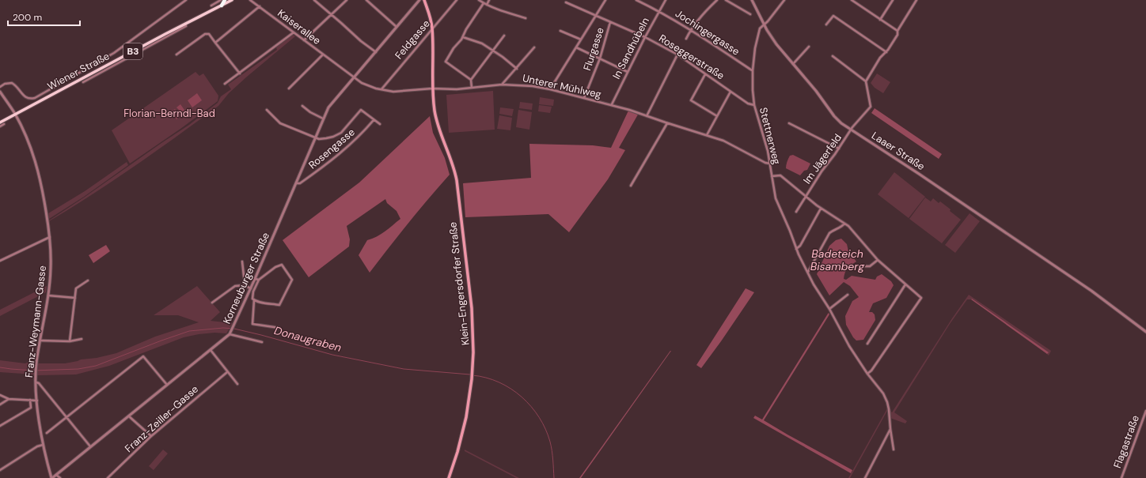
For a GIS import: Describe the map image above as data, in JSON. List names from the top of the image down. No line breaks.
{"streets":{"main road":["B3","Wiener Straße","Klein-Engersdorfer Straße"],"street":["Kaiserallee","Jochingergasse","Feldgasse","In Sandhübeln","Flurgasse","Roseggerstraße","Unterer Mühlweg","Stettnerweg","Rosengasse","Laaer Straße","Im Jägerfeld","Korneuburger Straße","Franz-Weymann-Gasse","Franz-Zeiller-Gasse","Flagastraße"]},"crossings":[["Kaiserallee","Feldgasse"],["Kaiserallee","Unterer Mühlweg"],["Kaiserallee","Korneuburger Straße"],["Kaiserallee","Klein-Engersdorfer Straße"],["Jochingergasse","In Sandhübeln"],["Jochingergasse","Stettnerweg"],["Feldgasse","Klein-Engersdorfer Straße"],["In Sandhübeln","Roseggerstraße"],["In Sandhübeln","Unterer Mühlweg"],["Flurgasse","Roseggerstraße"],["Flurgasse","Unterer Mühlweg"],["Roseggerstraße","Stettnerweg"],["Wiener Straße","Franz-Weymann-Gasse"],["Unterer Mühlweg","Stettnerweg"],["Unterer Mühlweg","Klein-Engersdorfer Straße"],["Stettnerweg","Laaer Straße"],["Rosengasse","Korneuburger Straße"],["Laaer Straße","Im Jägerfeld"],["Korneuburger Straße","Franz-Weymann-Gasse"]],"water":["Badeteich Bisamberg","Donaugraben"],"parks":["Florian-Berndl-Bad"],"scale_bar":"200 m"}
